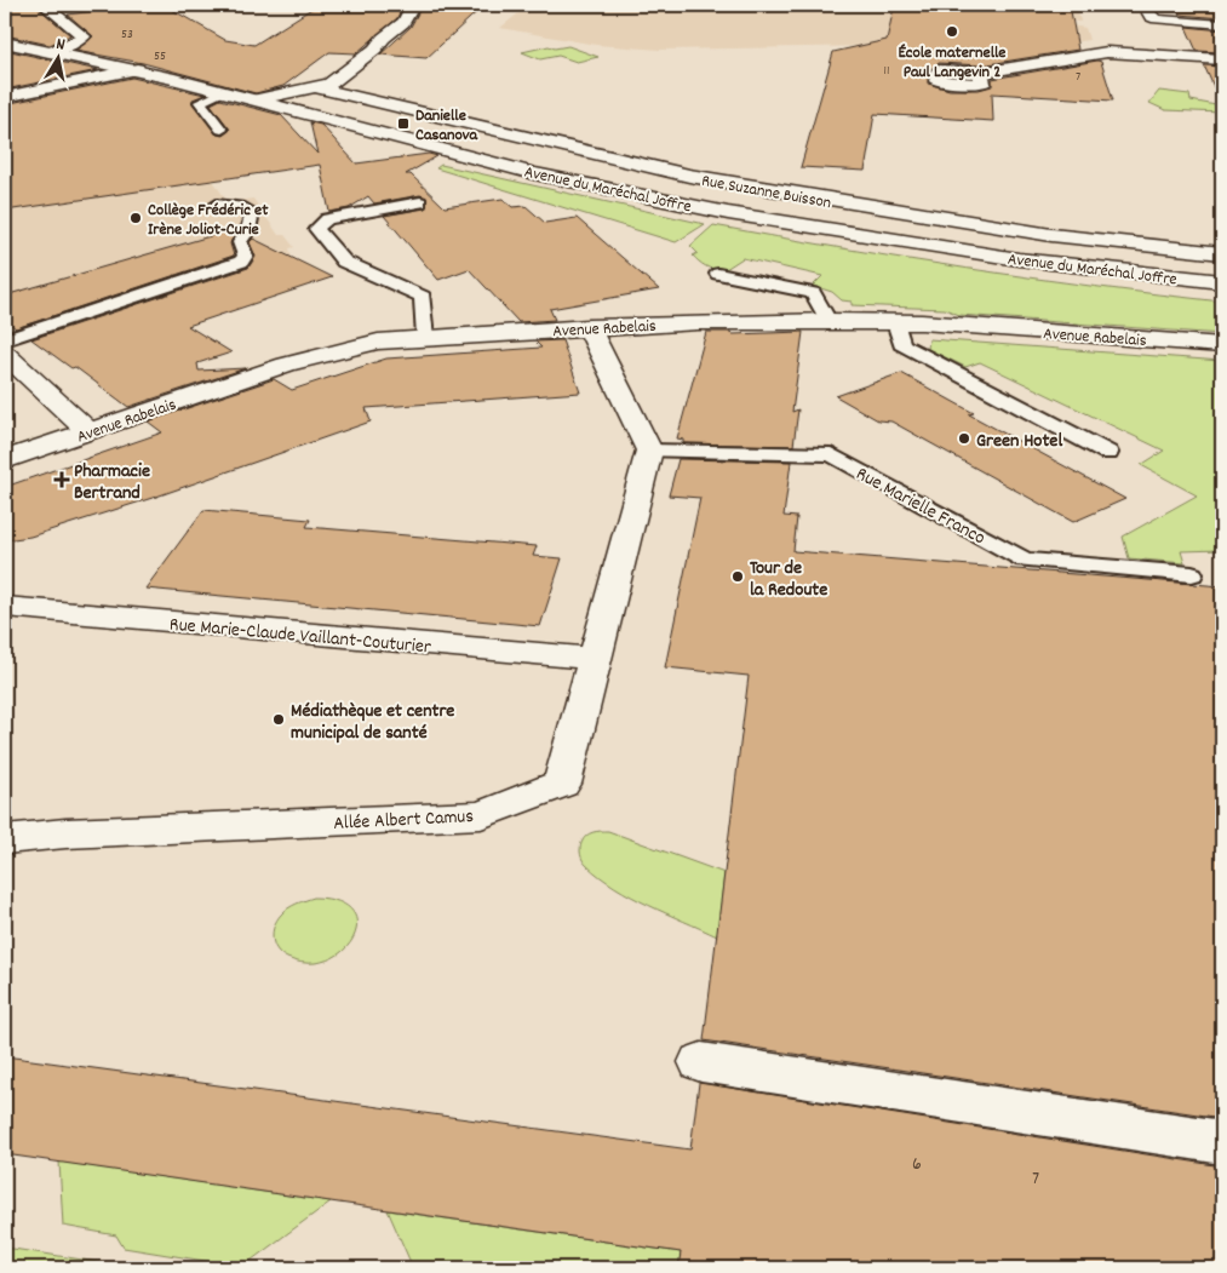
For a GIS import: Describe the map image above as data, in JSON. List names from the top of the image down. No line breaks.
{"streets":{"street":["Avenue du Maréchal Joffre","Rue Suzanne Buisson","Avenue Rabelais","Rue Marie-Claude Vaillant-Couturier","Allée Albert Camus"],"lane":["Rue Marielle Franco"]},"crossings":[["Rue Marielle Franco","Allée Albert Camus"],["Rue Marie-Claude Vaillant-Couturier","Allée Albert Camus"]],"places":{"other":["École maternelle Paul Langevin 2","Collège Frédéric et Irène Joliot-Curie","Green Hotel","Tour de la Redoute","Médiathèque et centre municipal de santé"],"transit":["Danielle Casanova"],"health":["Pharmacie Bertrand"]},"house_numbers":["53","55","11","7","6","7"],"north":"top"}
